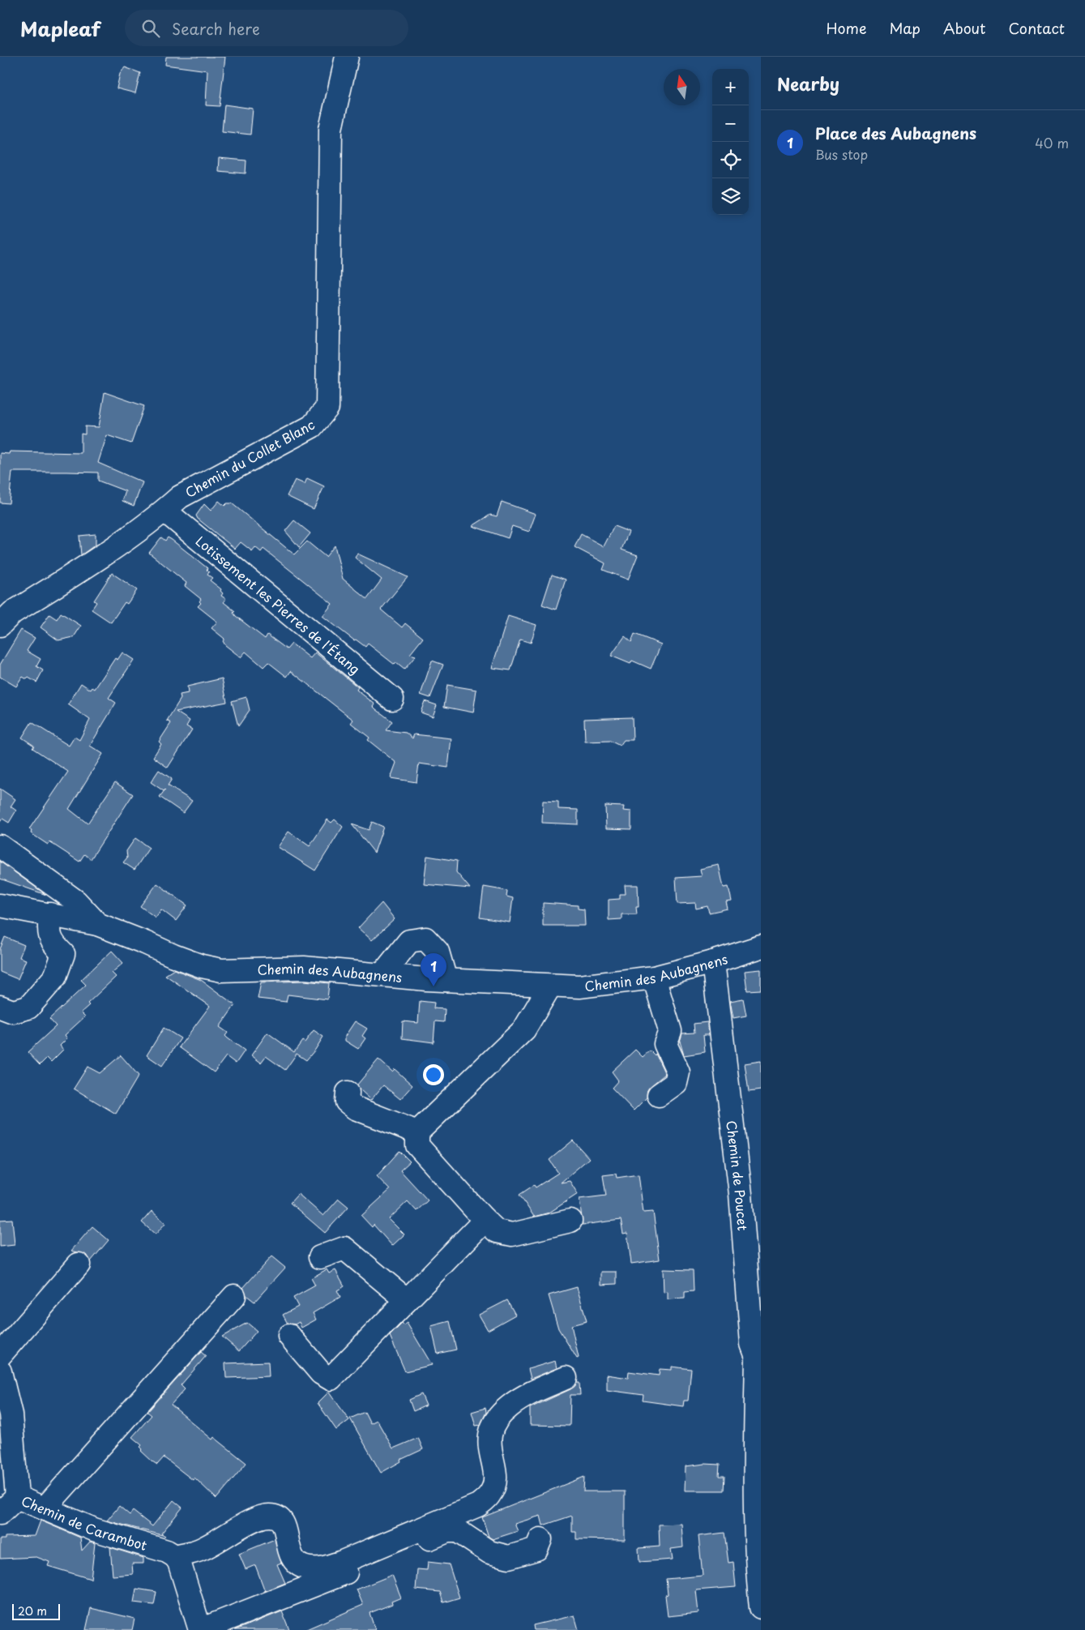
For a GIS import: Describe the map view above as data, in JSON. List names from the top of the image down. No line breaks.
{"streets":{"street":["Chemin du Collet Blanc","Lotissement les Pierres de l'Étang","Chemin des Aubagnens","Chemin de Poucet","Chemin de Carambot"]},"crossings":[["Chemin du Collet Blanc","Lotissement les Pierres de l'Étang"],["Chemin des Aubagnens","Chemin de Poucet"]],"scale_bar":"20 m","north":"top","page":{"header":"Mapleaf","search":"Search here","nav":["Home","Map","About","Contact"],"heading":"Nearby","map_buttons":["+","−"],"list":[{"mark":"1","name":"Place des Aubagnens","note":"Bus stop","value":"40 m"}],"pins":"1","scale":"20 m"}}
